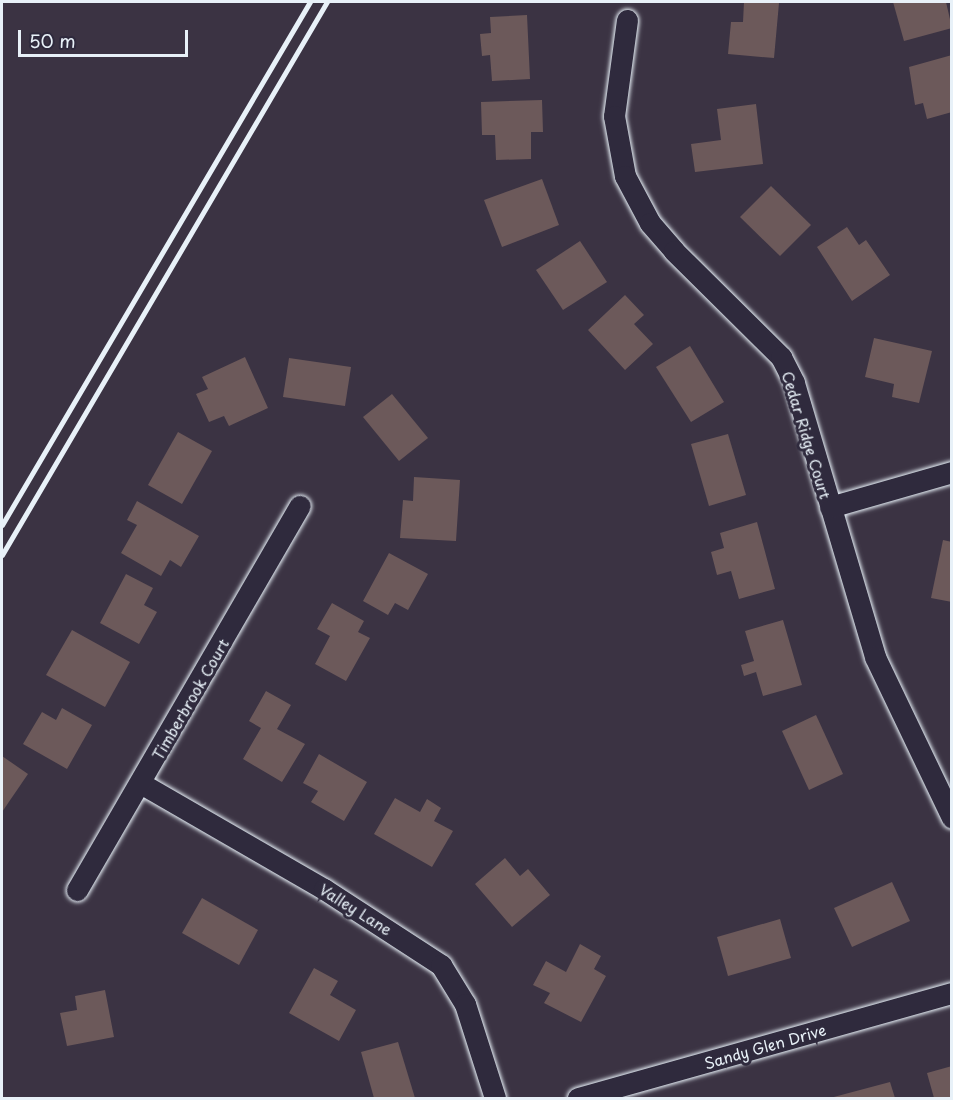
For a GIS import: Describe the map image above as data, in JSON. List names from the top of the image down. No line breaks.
{"streets":{"street":["Cedar Ridge Court","Timberbrook Court","Valley Lane","Sandy Glen Drive"]},"crossings":[["Timberbrook Court","Valley Lane"]],"scale_bar":"50 m"}
